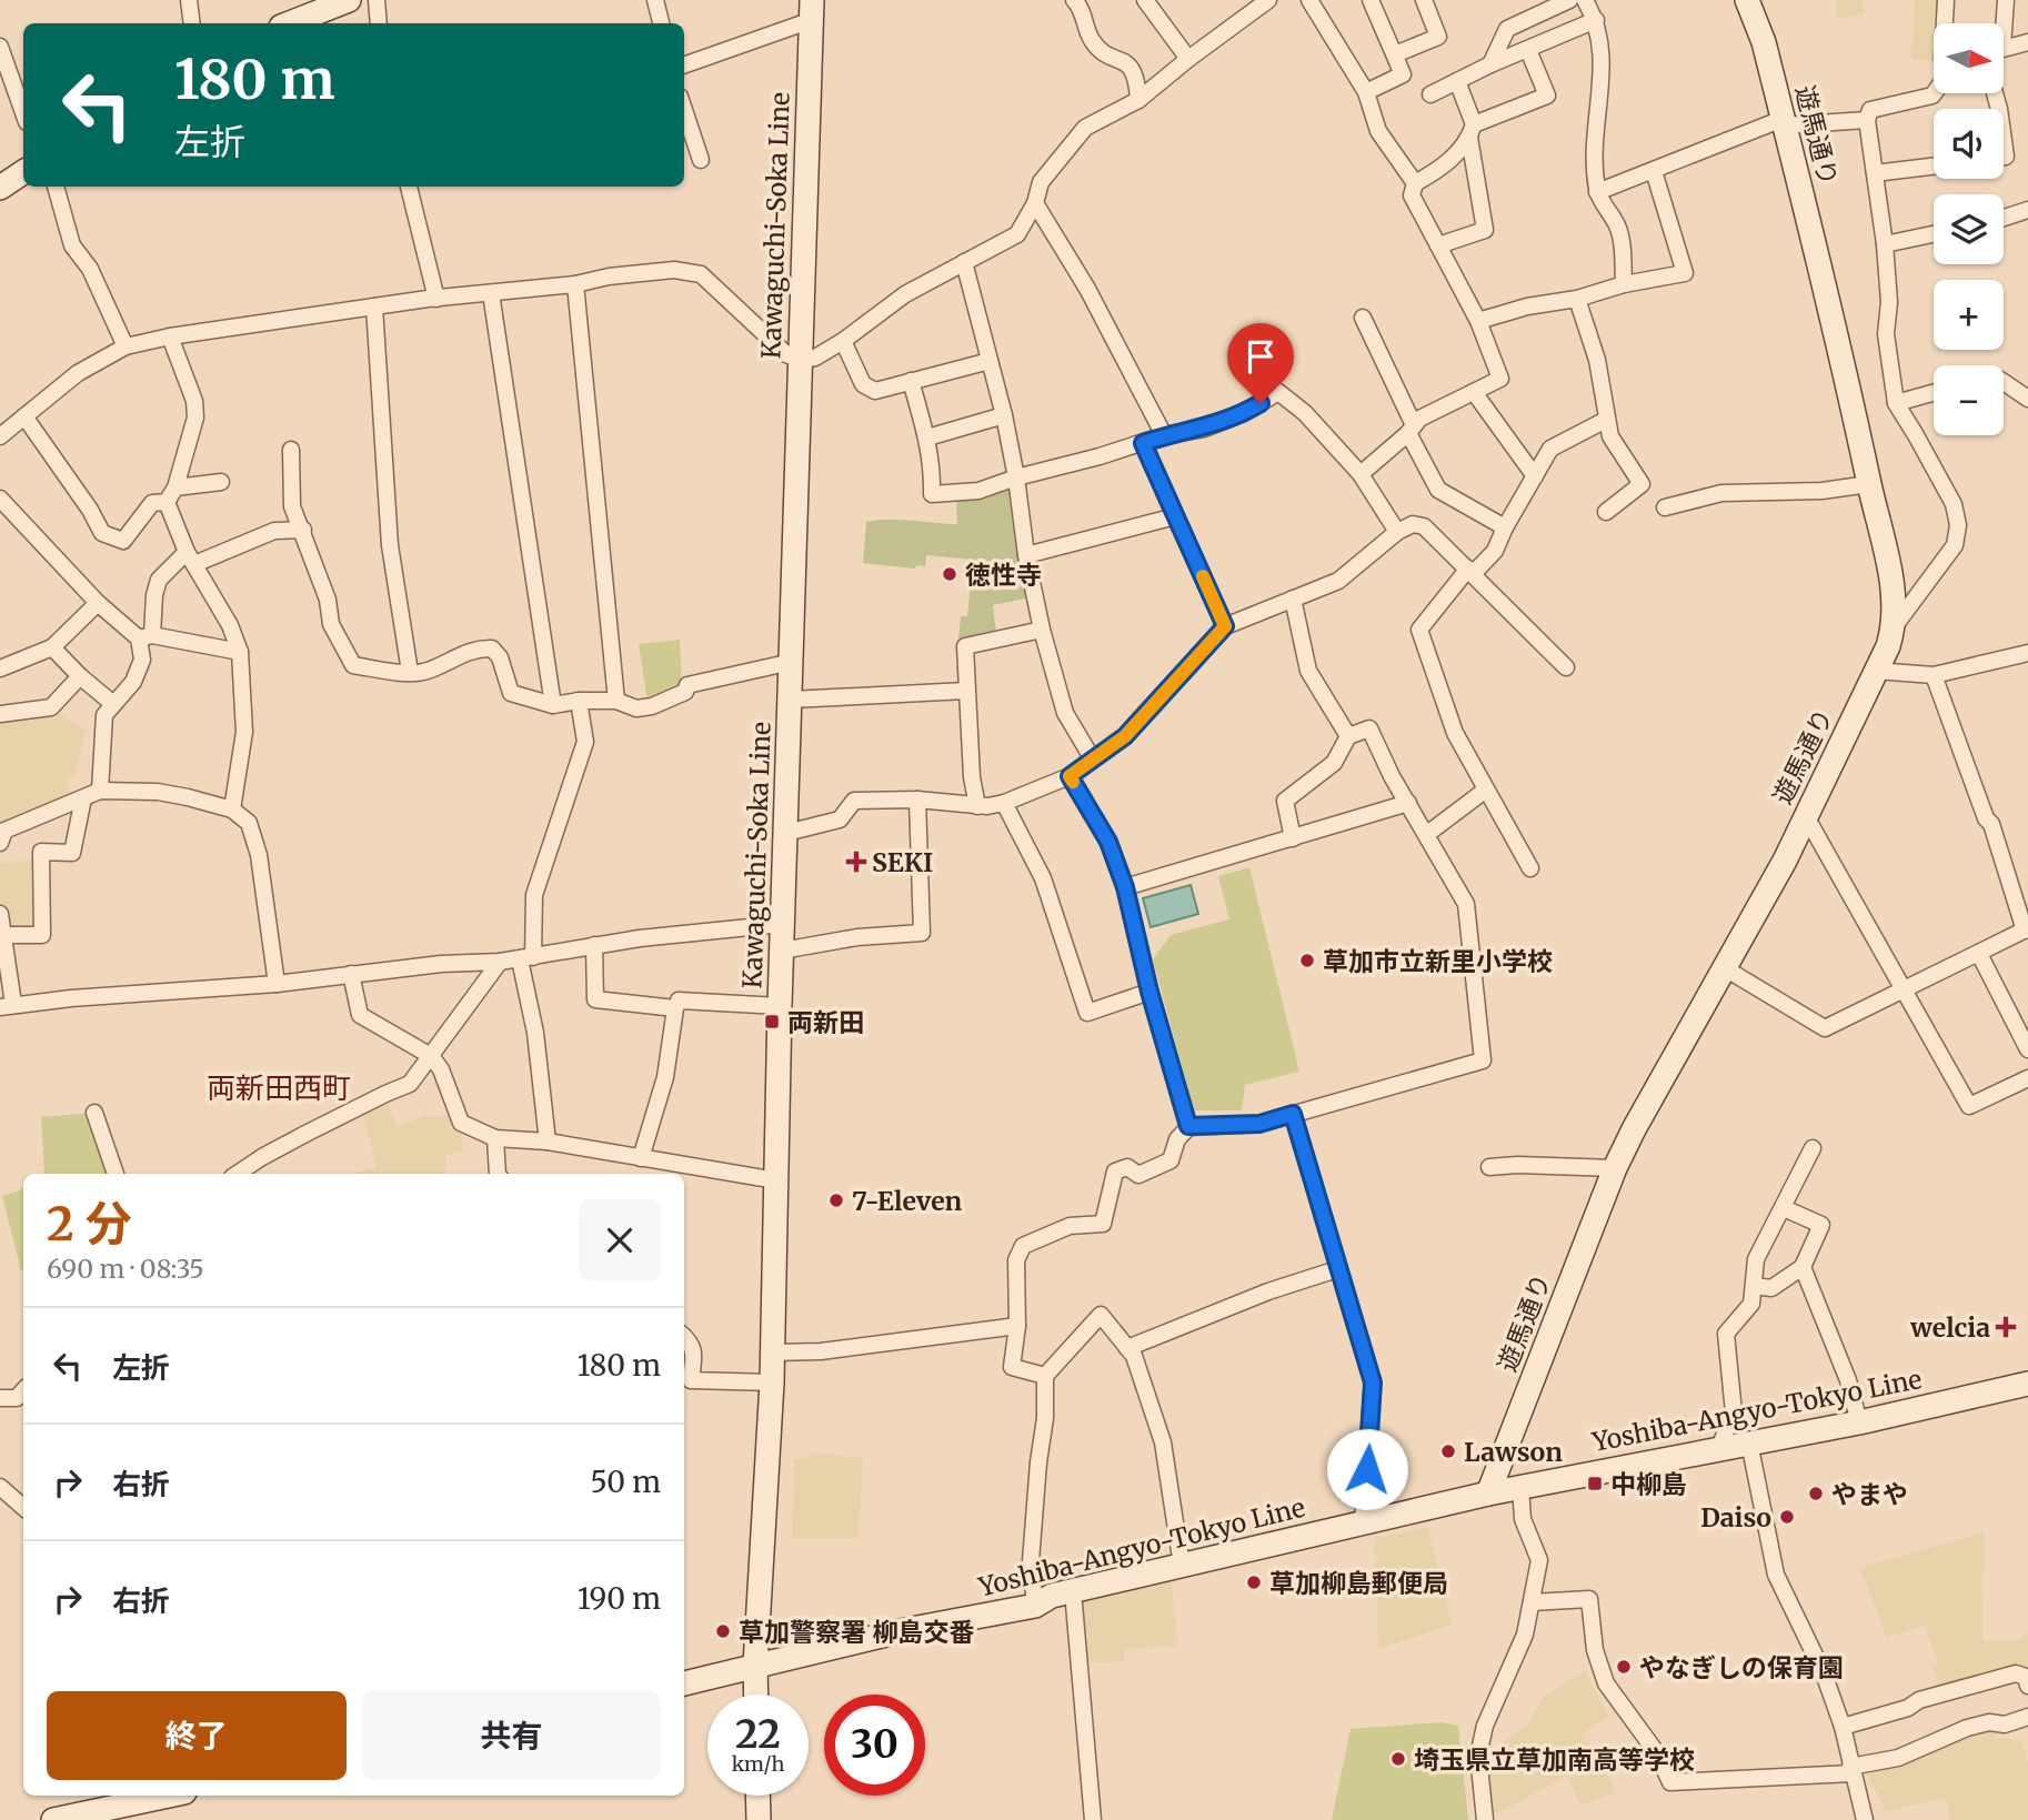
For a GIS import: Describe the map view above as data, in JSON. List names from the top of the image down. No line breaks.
{"streets":{"main road":["遊馬通り","Kawaguchi-Soka Line","Yoshiba-Angyo-Tokyo Line"]},"crossings":[["遊馬通り","Yoshiba-Angyo-Tokyo Line"],["Kawaguchi-Soka Line","Yoshiba-Angyo-Tokyo Line"]],"districts":["両新田西町"],"places":{"other":["徳性寺","草加市立新里小学校","7-Eleven","Lawson","やまや","Daiso","草加柳島郵便局","草加警察署 柳島交番","やなぎしの保育園","埼玉県立草加南高等学校"],"health":["SEKI","welcia"],"transit":["両新田","中柳島"]},"north":"right","page":{"map_buttons":["+","−"],"turn":["180 m","左折"],"heading":["2 分","690 m · 08:35"],"list":[{"name":"左折","value":"180 m"},{"name":"右折","value":"50 m"},{"name":"右折","value":"190 m"}],"buttons":["終了","共有"],"speed":"22 km/h","limit":"30"}}
